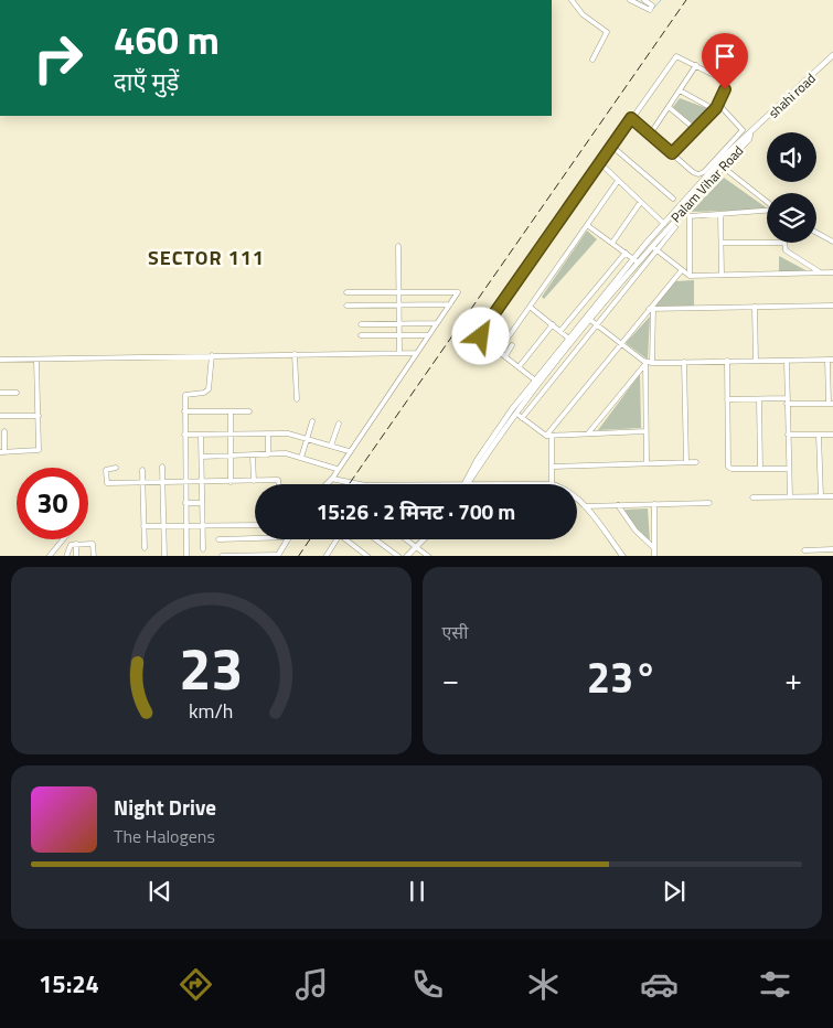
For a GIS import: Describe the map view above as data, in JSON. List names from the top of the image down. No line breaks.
{"streets":{"street":["shahi road","Palam Vihar Road"]},"crossings":[["shahi road","Palam Vihar Road"]],"districts":["SECTOR 111"],"page":{"turn":["460 m","दाएँ मुड़ें"],"limit":"30","trip":"15:26 · 2 मिनट · 700 m","tile":"एसी","heat":["−","23°","+"],"song":["Night Drive","The Halogens"],"tabs":"15:24","gauge":["23","km/h"]}}
